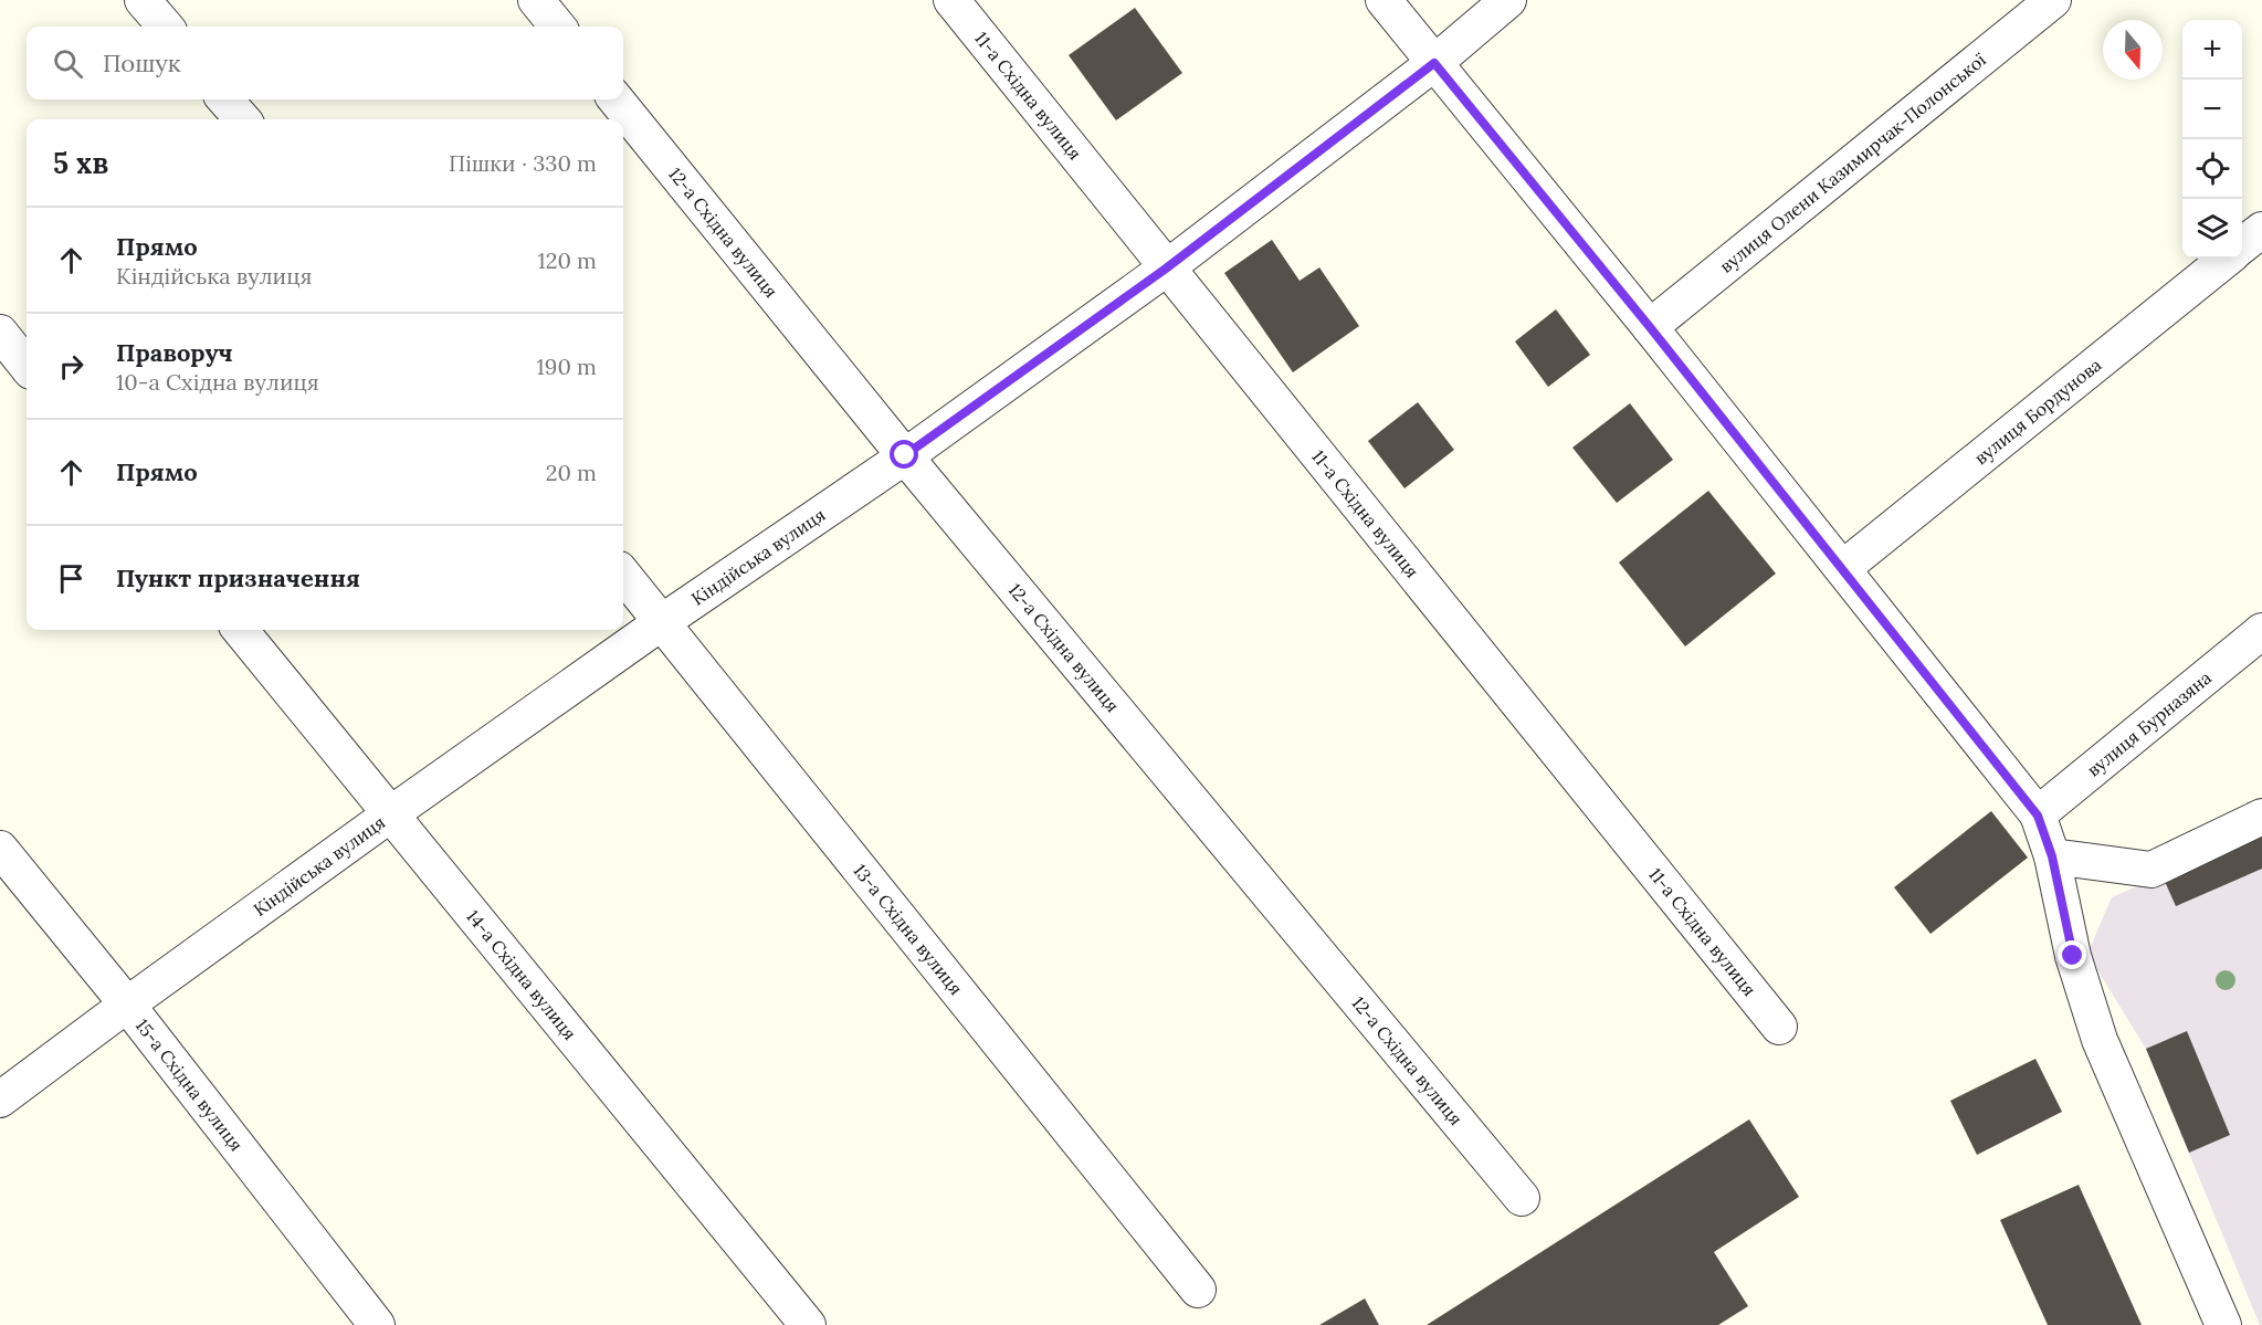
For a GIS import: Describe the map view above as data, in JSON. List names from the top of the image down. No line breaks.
{"streets":{"street":["11-а Східна вулиця","вулиця Олени Казимирчак-Полонської","12-а Східна вулиця","вулиця Бордунова","Кіндійська вулиця","вулиця Бурназяна","13-а Східна вулиця","14-а Східна вулиця","15-а Східна вулиця"]},"crossings":[["11-а Східна вулиця","Кіндійська вулиця"],["12-а Східна вулиця","Кіндійська вулиця"],["Кіндійська вулиця","13-а Східна вулиця"],["Кіндійська вулиця","14-а Східна вулиця"],["Кіндійська вулиця","15-а Східна вулиця"]],"north":"bottom","page":{"map_buttons":["+","−"],"search":"Пошук","heading":["5 хв","Пішки · 330 m"],"list":[["Прямо","Кіндійська вулиця","120 m"],["Праворуч","10-а Східна вулиця","190 m"],["Прямо","20 m"],"Пункт призначення"]}}
